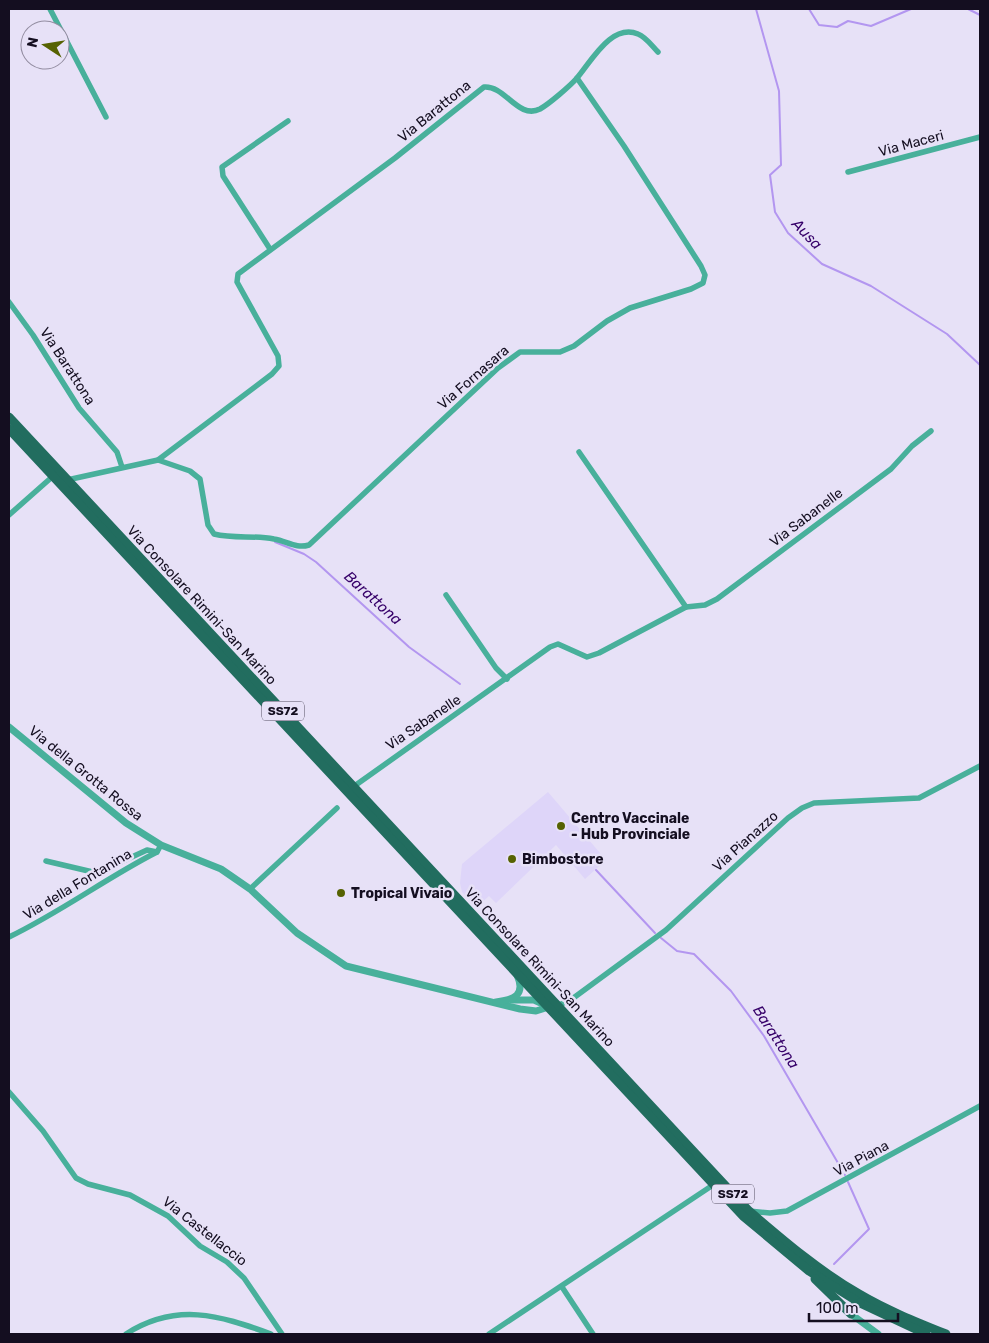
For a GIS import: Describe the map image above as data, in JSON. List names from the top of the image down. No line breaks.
{"streets":{"main road":["Via Consolare Rimini-San Marino","SS72"],"street":["Via Barattona","Via Maceri","Via Fornasara","Via Sabanelle","Via della Grotta Rossa","Via Pianazzo","Via della Fontanina","Via Piana","Via Castellaccio"]},"crossings":[["Via Barattona","Via Fornasara"],["Via Barattona","Via Consolare Rimini-San Marino"],["Via Sabanelle","Via Consolare Rimini-San Marino"],["Via Consolare Rimini-San Marino","Via della Grotta Rossa"],["Via Consolare Rimini-San Marino","Via Pianazzo"],["Via Consolare Rimini-San Marino","Via Piana"],["Via della Grotta Rossa","Via della Fontanina"]],"water":["Ausa","Barattona"],"places":["Centro Vaccinale - Hub Provinciale","Bimbostore","Tropical Vivaio"],"scale_bar":"100 m","north":"left"}
